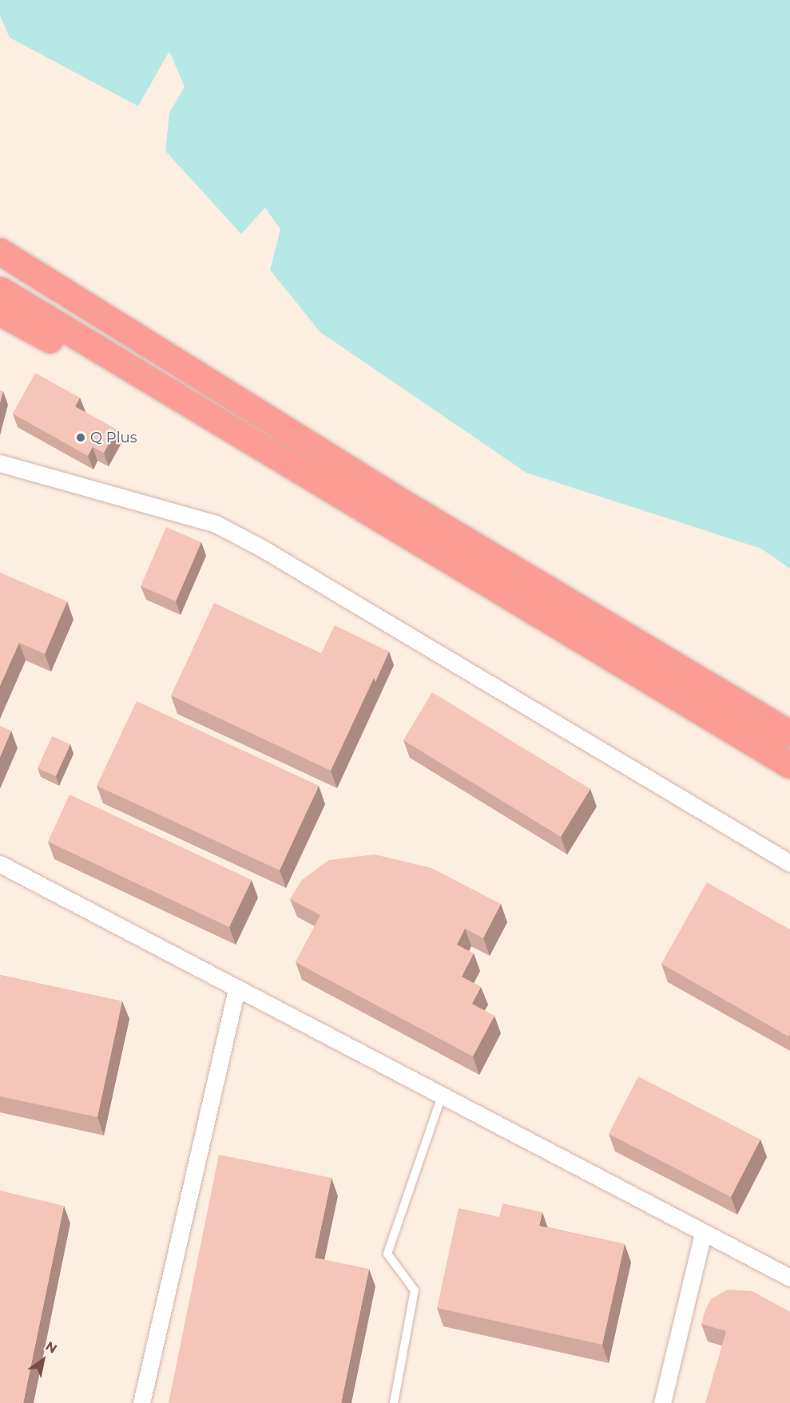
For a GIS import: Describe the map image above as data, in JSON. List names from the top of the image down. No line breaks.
{"places":["Q Plus"],"north":"top right"}
